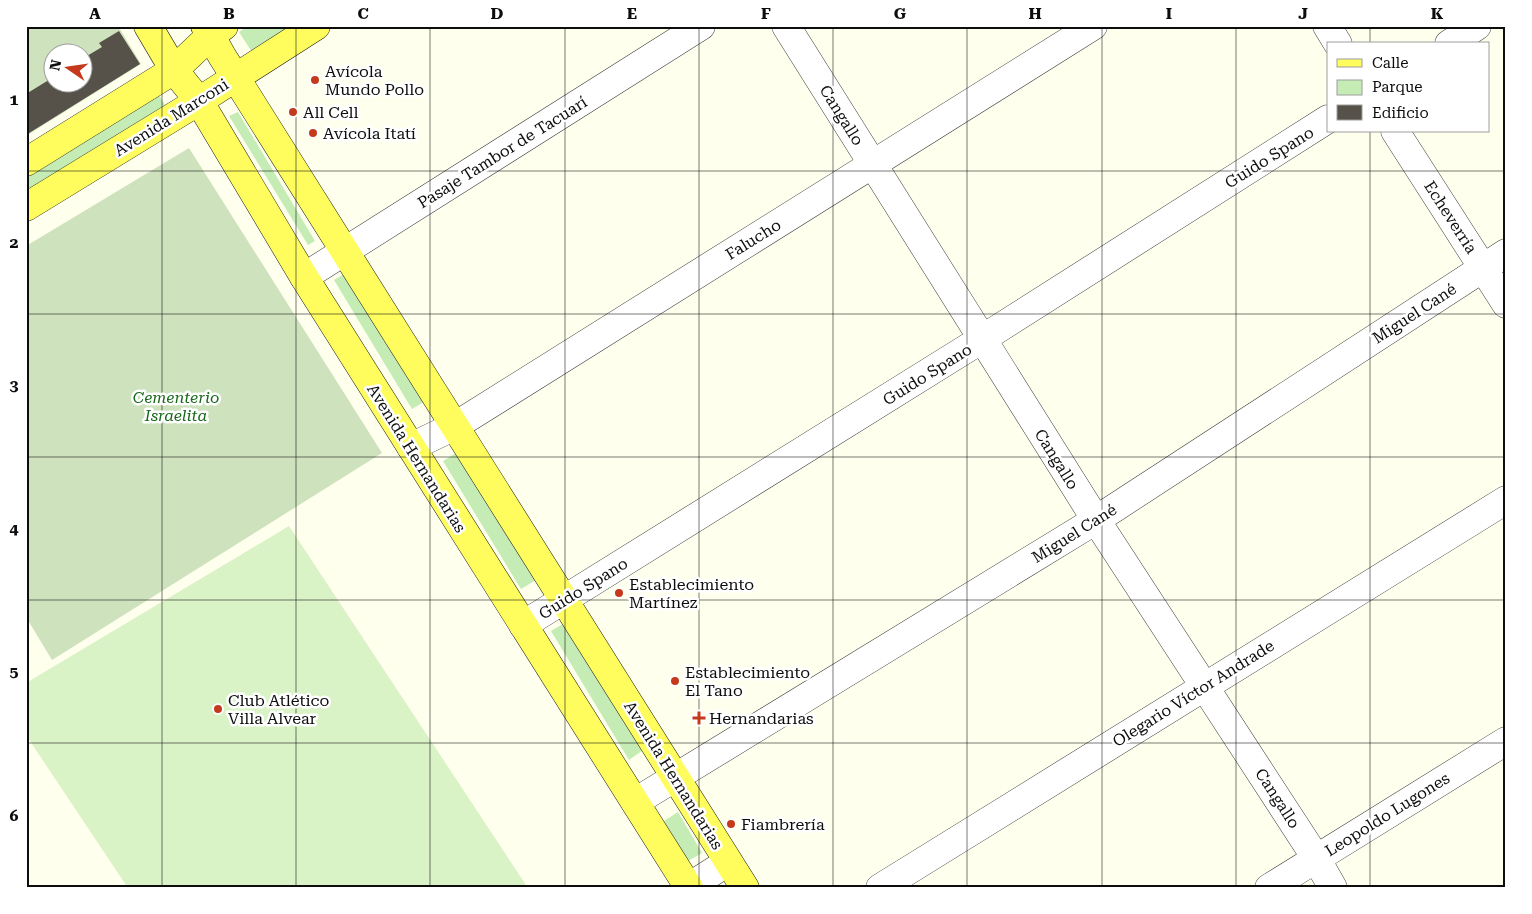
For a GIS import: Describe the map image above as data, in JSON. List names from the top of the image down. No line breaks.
{"streets":{"main road":["Avenida Marconi","Avenida Hernandarias"],"street":["Cangallo","Pasaje Tambor de Tacuarí","Guido Spano","Echeverría","Falucho","Miguel Cané","Olegario Víctor Andrade","Leopoldo Lugones"]},"crossings":[["Cangallo","Guido Spano"],["Cangallo","Falucho"],["Cangallo","Miguel Cané"],["Cangallo","Olegario Víctor Andrade"],["Cangallo","Leopoldo Lugones"],["Avenida Marconi","Avenida Hernandarias"],["Pasaje Tambor de Tacuarí","Avenida Hernandarias"],["Guido Spano","Avenida Hernandarias"],["Echeverría","Miguel Cané"],["Falucho","Avenida Hernandarias"],["Miguel Cané","Avenida Hernandarias"]],"parks":["Cementerio Israelita"],"places":{"other":["Avícola Mundo Pollo","All Cell","Avícola Itatí","Establecimiento Martínez","Establecimiento El Tano","Club Atlético Villa Alvear","Fiambrería"],"health":["Hernandarias"]},"legend":["Calle","Parque","Edificio"],"north":"left","grid":{"columns":["A","B","C","D","E","F","G","H","I","J","K"],"rows":["1","2","3","4","5","6"]}}
